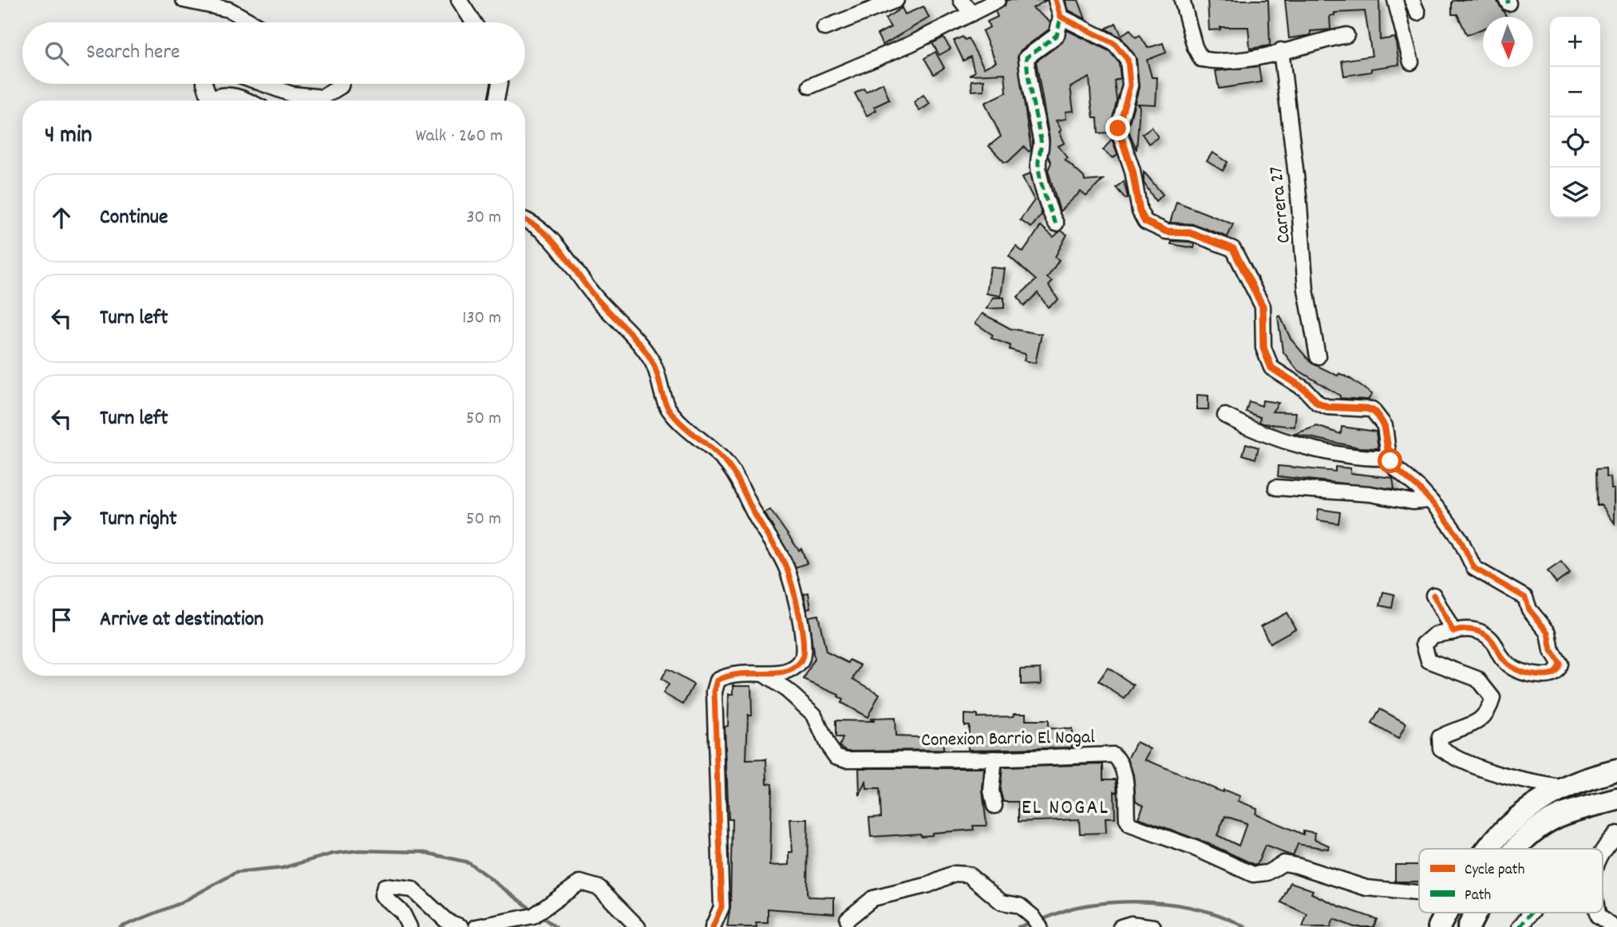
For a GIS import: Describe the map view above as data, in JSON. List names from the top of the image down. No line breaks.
{"streets":{"street":["Carrera 27","Conexion Barrio El Nogal"]},"districts":["EL NOGAL"],"legend":["Cycle path","Path"],"north":"bottom","page":{"map_buttons":["+","−"],"search":"Search here","heading":["4 min","Walk · 260 m"],"list":[["Continue","30 m"],["Turn left","130 m"],["Turn left","50 m"],["Turn right","50 m"],"Arrive at destination"]}}
